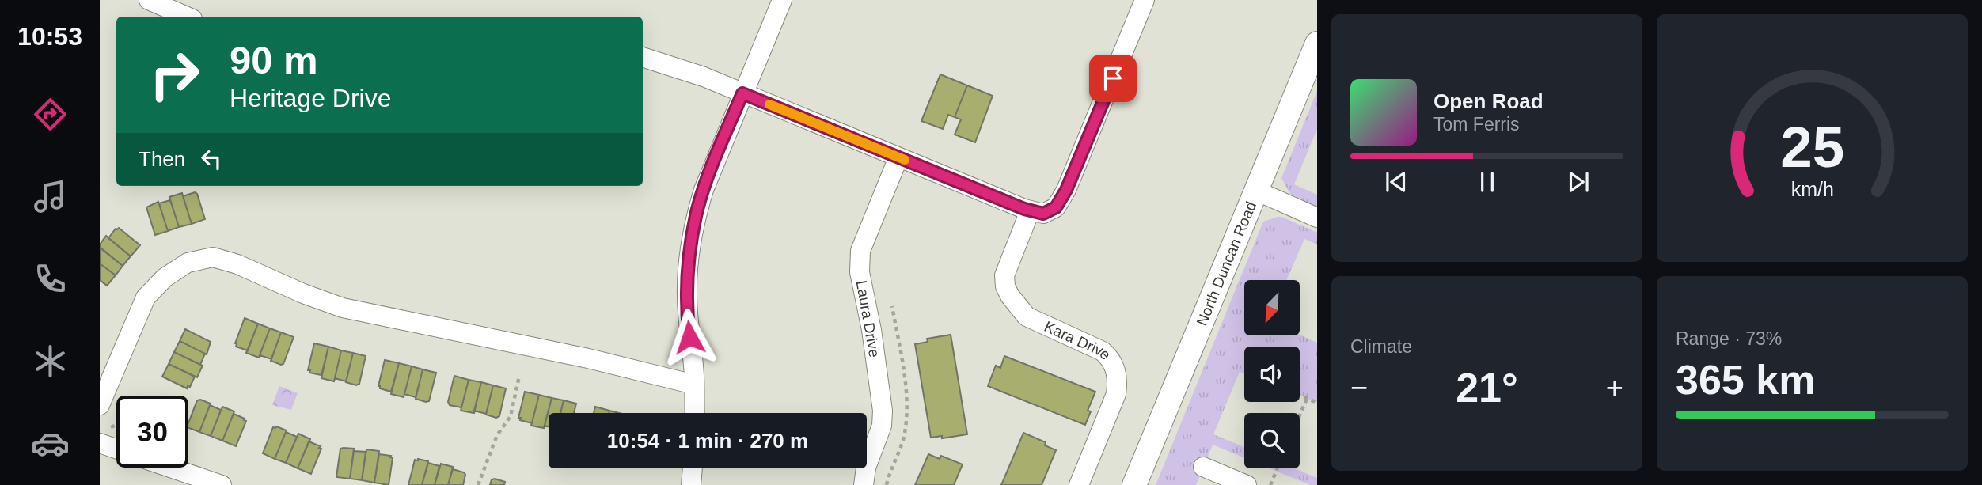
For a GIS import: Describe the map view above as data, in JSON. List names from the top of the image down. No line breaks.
{"streets":{"main road":["North Duncan Road"],"street":["Laura Drive","Kara Drive"]},"north":"bottom left","page":{"tabs":"10:53","turn":["90 m","Heritage Drive"],"song":["Open Road","Tom Ferris"],"then":"Then","tile":["Climate",["Range · 73%","365 km"]],"heat":["−","21°","+"],"limit":"30","trip":"10:54 · 1 min · 270 m","gauge":["25","km/h"]}}
